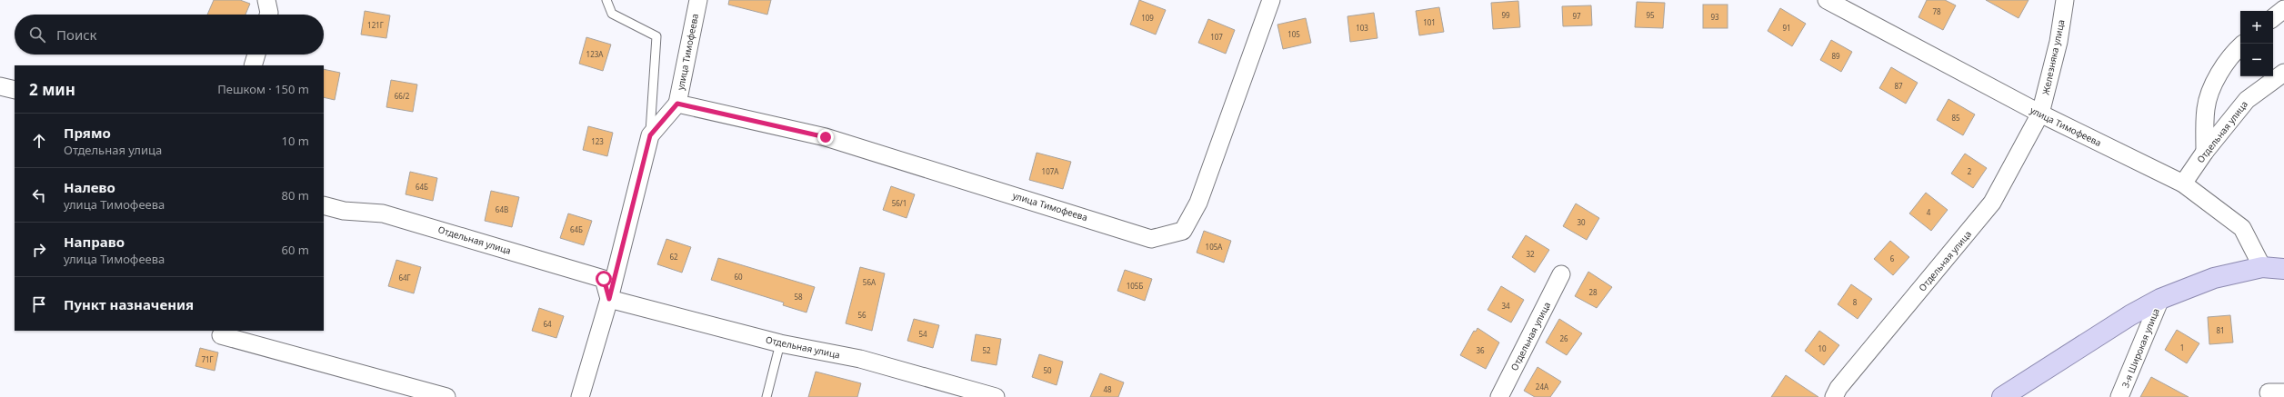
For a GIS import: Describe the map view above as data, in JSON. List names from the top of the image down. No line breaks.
{"streets":{"street":["улица Тимофеева","Железняка улица","Отдельная улица","3-я Широкая улица"]},"crossings":[["улица Тимофеева","Железняка улица"],["улица Тимофеева","Отдельная улица"],["Железняка улица","Отдельная улица"]],"house_numbers":["78","99","95","97","93","109","101","121Г","103","91","105","107","123А","89","87","66/2","85","123","107А","2","64Б","56/1","64В","4","30","64Б","105А","32","62","6","60","64Г","56А","105Б","28","58","8","34","56","64","81","54","26","1","10","52","36","71Г","50","24А","48"],"page":{"map_buttons":["+","−"],"search":"Поиск","heading":["2 мин","Пешком · 150 m"],"list":[["Прямо","Отдельная улица","10 m"],["Налево","улица Тимофеева","80 m"],["Направо","улица Тимофеева","60 m"],"Пункт назначения"]}}
